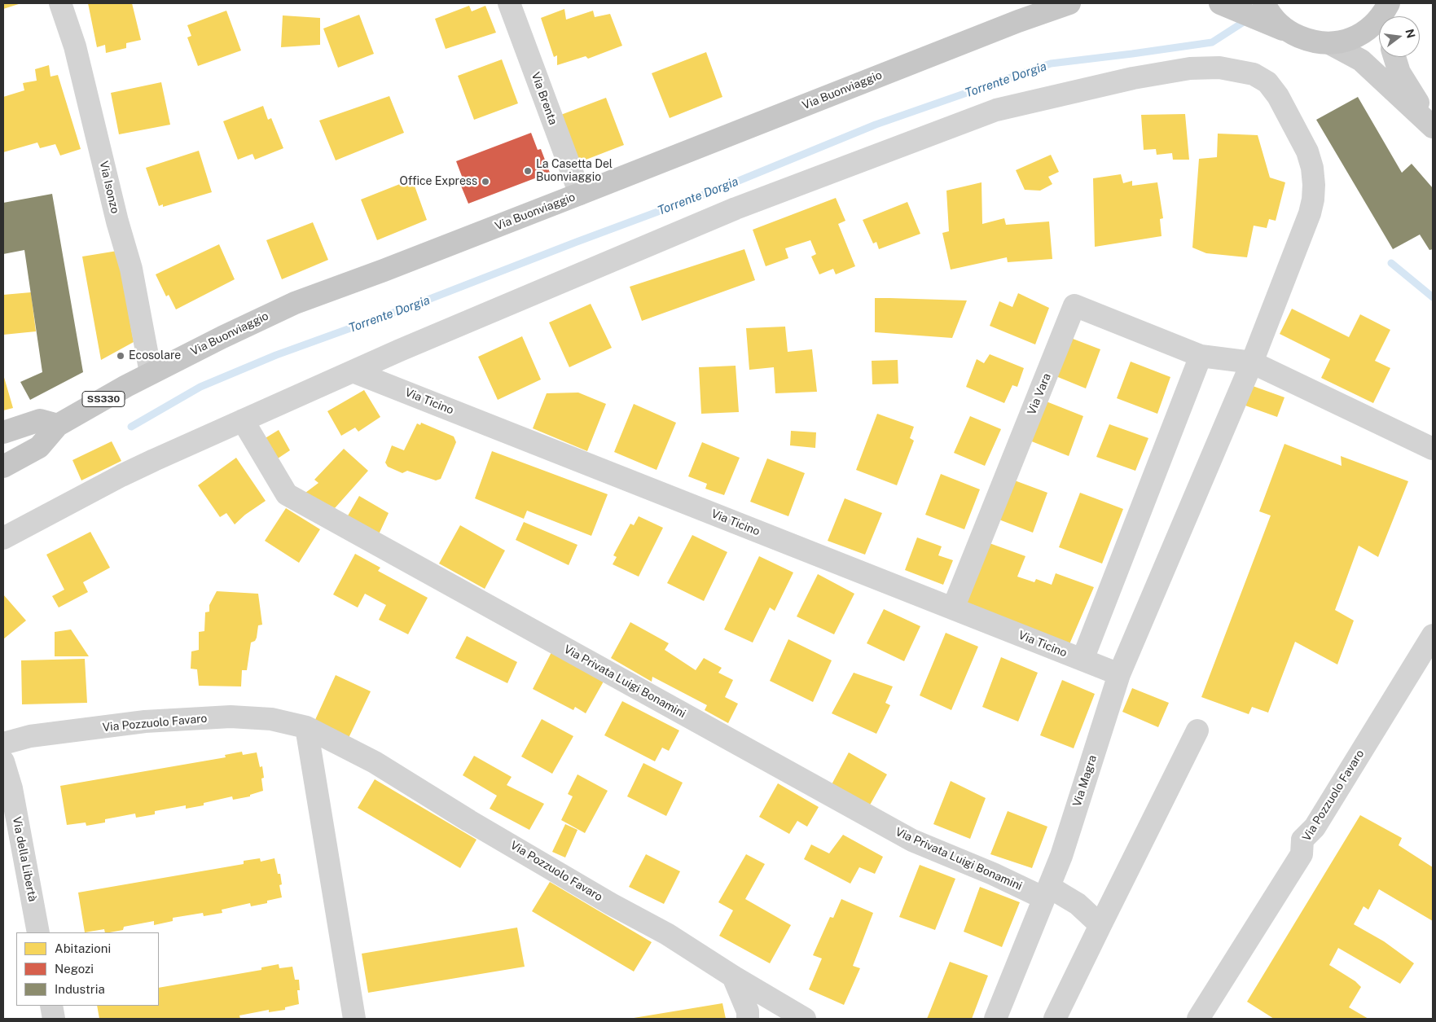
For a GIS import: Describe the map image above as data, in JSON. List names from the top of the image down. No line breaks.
{"streets":{"main road":["Via Buonviaggio","SS330"],"street":["Via Brenta","Via Isonzo","Via Vara","Via Ticino","Via Privata Luigi Bonamini","Via Pozzuolo Favaro","Via Magra","Via della Libertà"]},"crossings":[["Via Buonviaggio","Via Brenta"],["Via Buonviaggio","Via Isonzo"],["Via Vara","Via Ticino"],["Via Ticino","Via Magra"],["Via Privata Luigi Bonamini","Via Magra"]],"water":["Torrente Dorgia"],"places":["La Casetta Del Buonviaggio","Office Express","Ecosolare"],"legend":["Abitazioni","Negozi","Industria"],"north":"right"}
